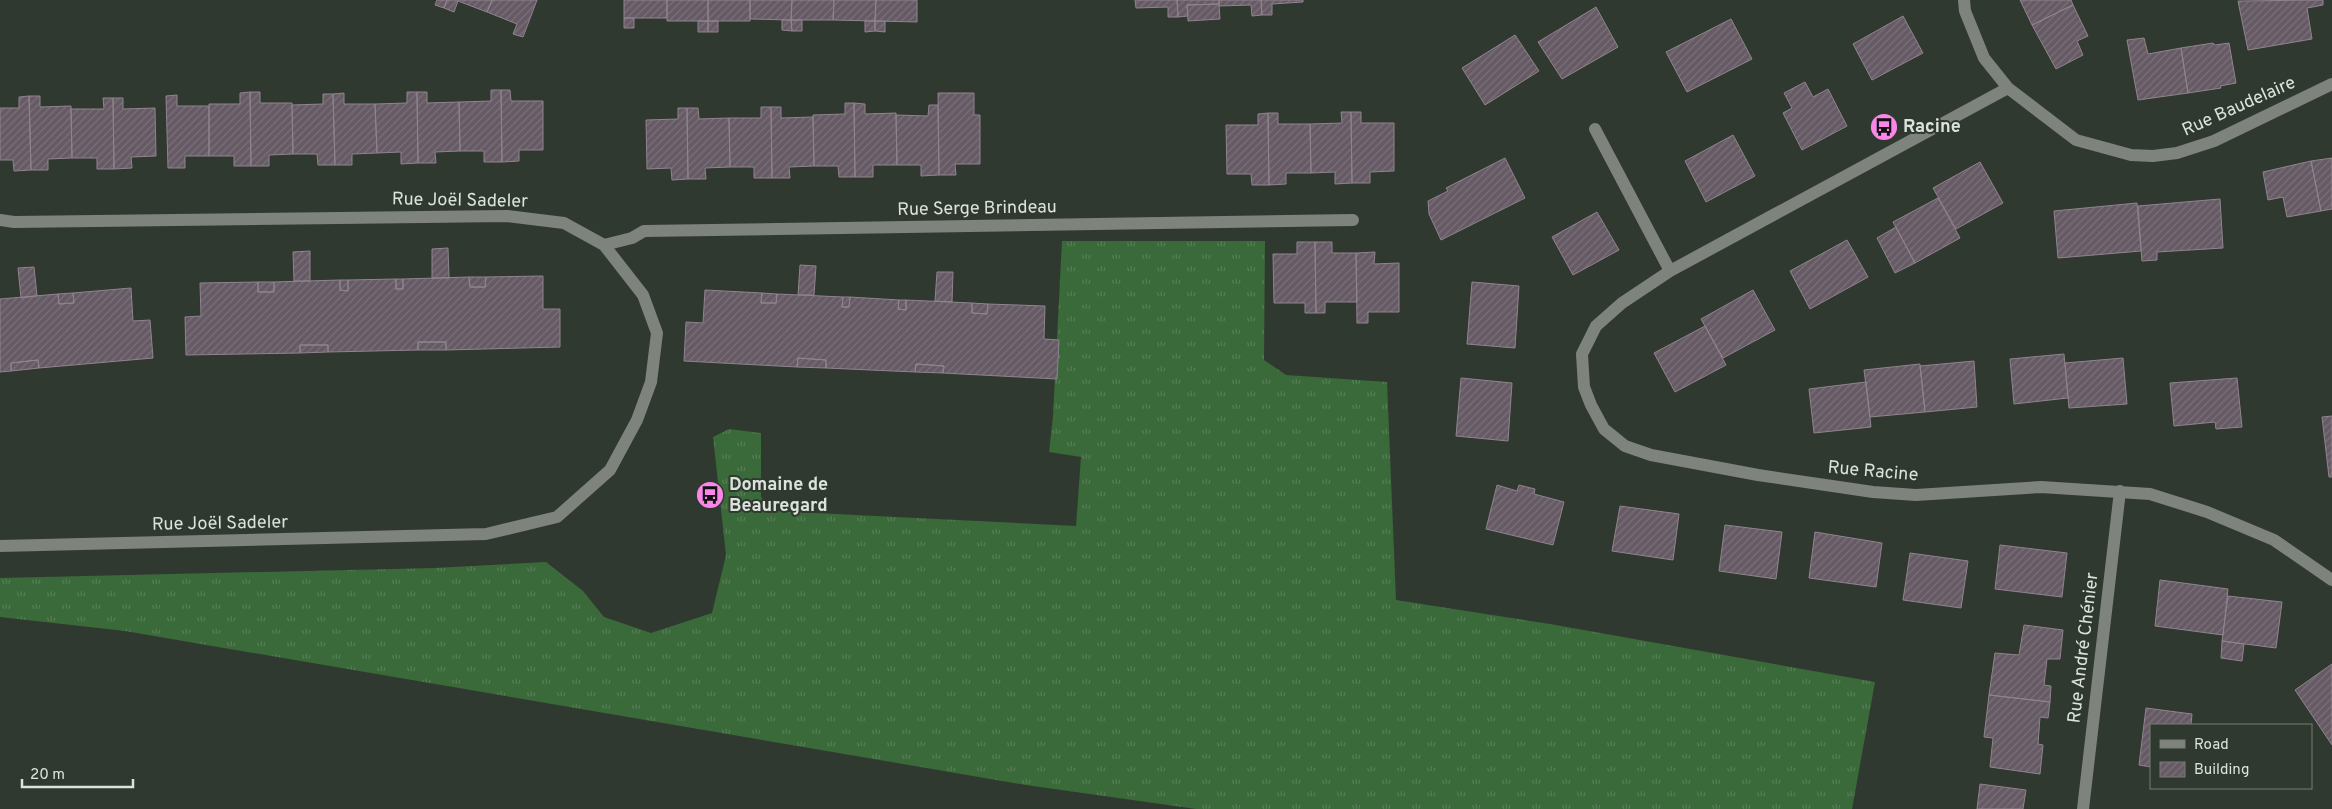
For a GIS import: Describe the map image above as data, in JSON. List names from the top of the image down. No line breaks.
{"streets":{"street":["Rue Baudelaire","Rue Joël Sadeler","Rue Serge Brindeau","Rue Racine","Rue André Chénier"]},"crossings":[["Rue Baudelaire","Rue Racine"],["Rue Joël Sadeler","Rue Serge Brindeau"],["Rue Racine","Rue André Chénier"]],"places":{"bus stop":["Racine","Domaine de Beauregard"]},"legend":["Road","Building"],"scale_bar":"20 m"}
